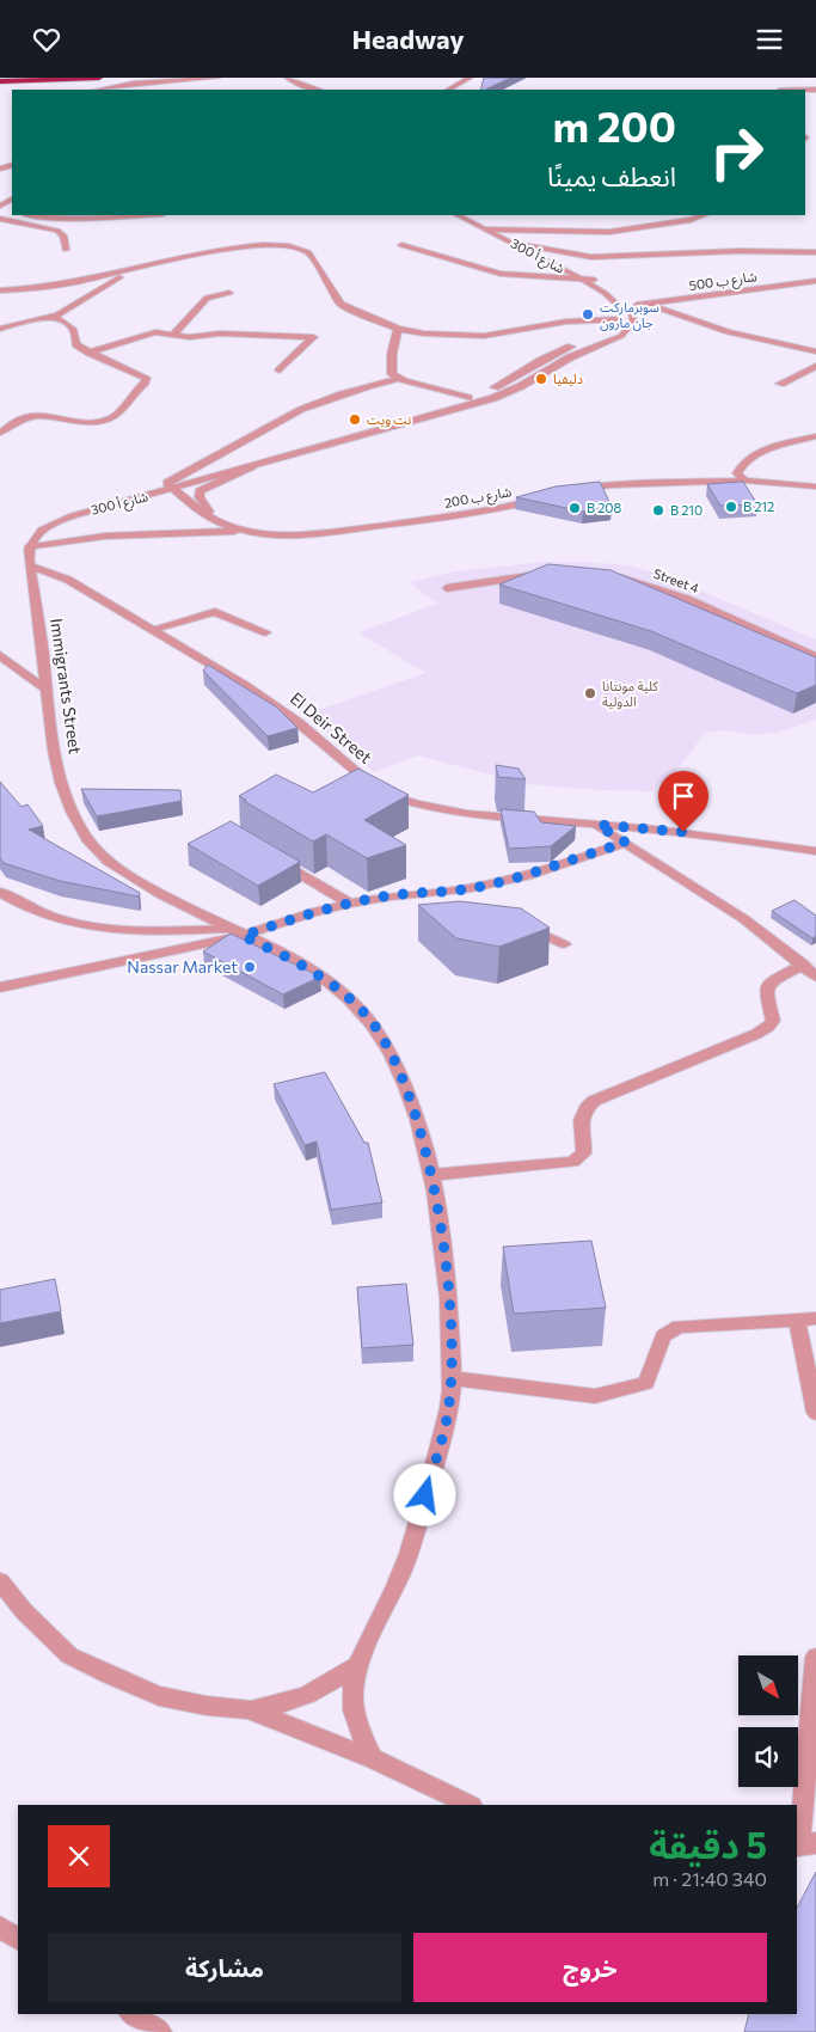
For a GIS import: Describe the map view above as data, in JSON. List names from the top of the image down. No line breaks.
{"streets":{"street":["شارع أ 300","شارع ب 500","شارع ب 200","Street 4","Immigrants Street","El Deir Street"]},"crossings":[["شارع أ 300","شارع ب 500"],["شارع أ 300","شارع ب 200"],["شارع أ 300","Immigrants Street"],["Immigrants Street","El Deir Street"]],"places":["سوبرماركت جان مارون","دليفيا","نت ويت","B 212","B 208","B 210","كلية مونتانا الدولية","Nassar Market"],"north":"bottom right","page":{"header":"Headway","turn":["200 m","انعطف يمينًا"],"heading":["5 دقيقة","340 m · 21:40"],"buttons":["خروج","مشاركة"]}}
